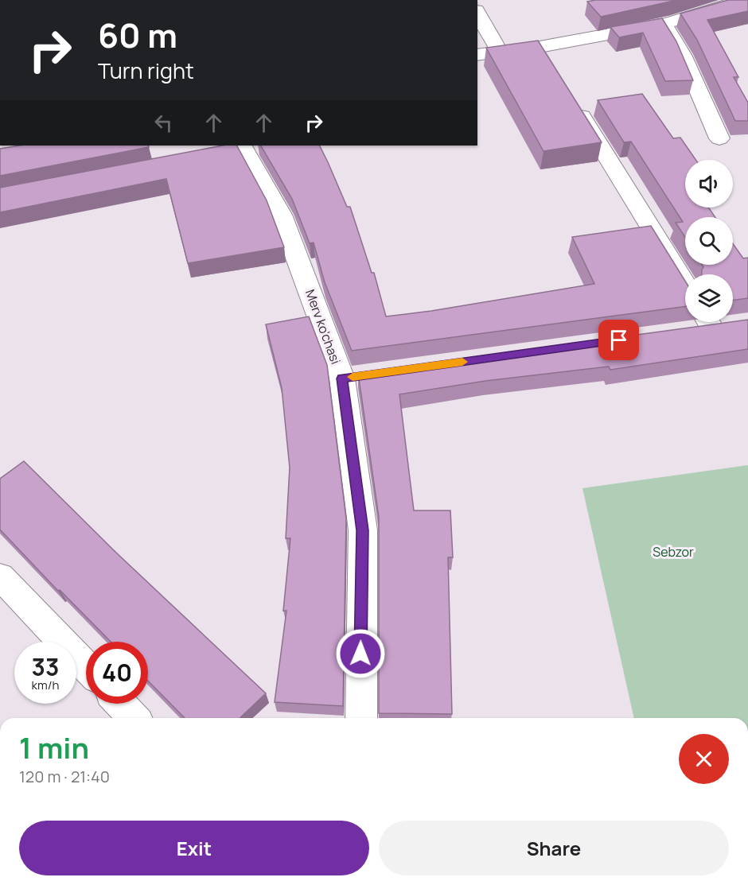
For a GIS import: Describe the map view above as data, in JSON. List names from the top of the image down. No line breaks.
{"streets":{"street":["Merv ko'chasi"]},"parks":["Sebzor"],"page":{"turn":["60 m","Turn right"],"speed":"33 km/h","limit":"40","heading":["1 min","120 m · 21:40"],"buttons":["Exit","Share"]}}
